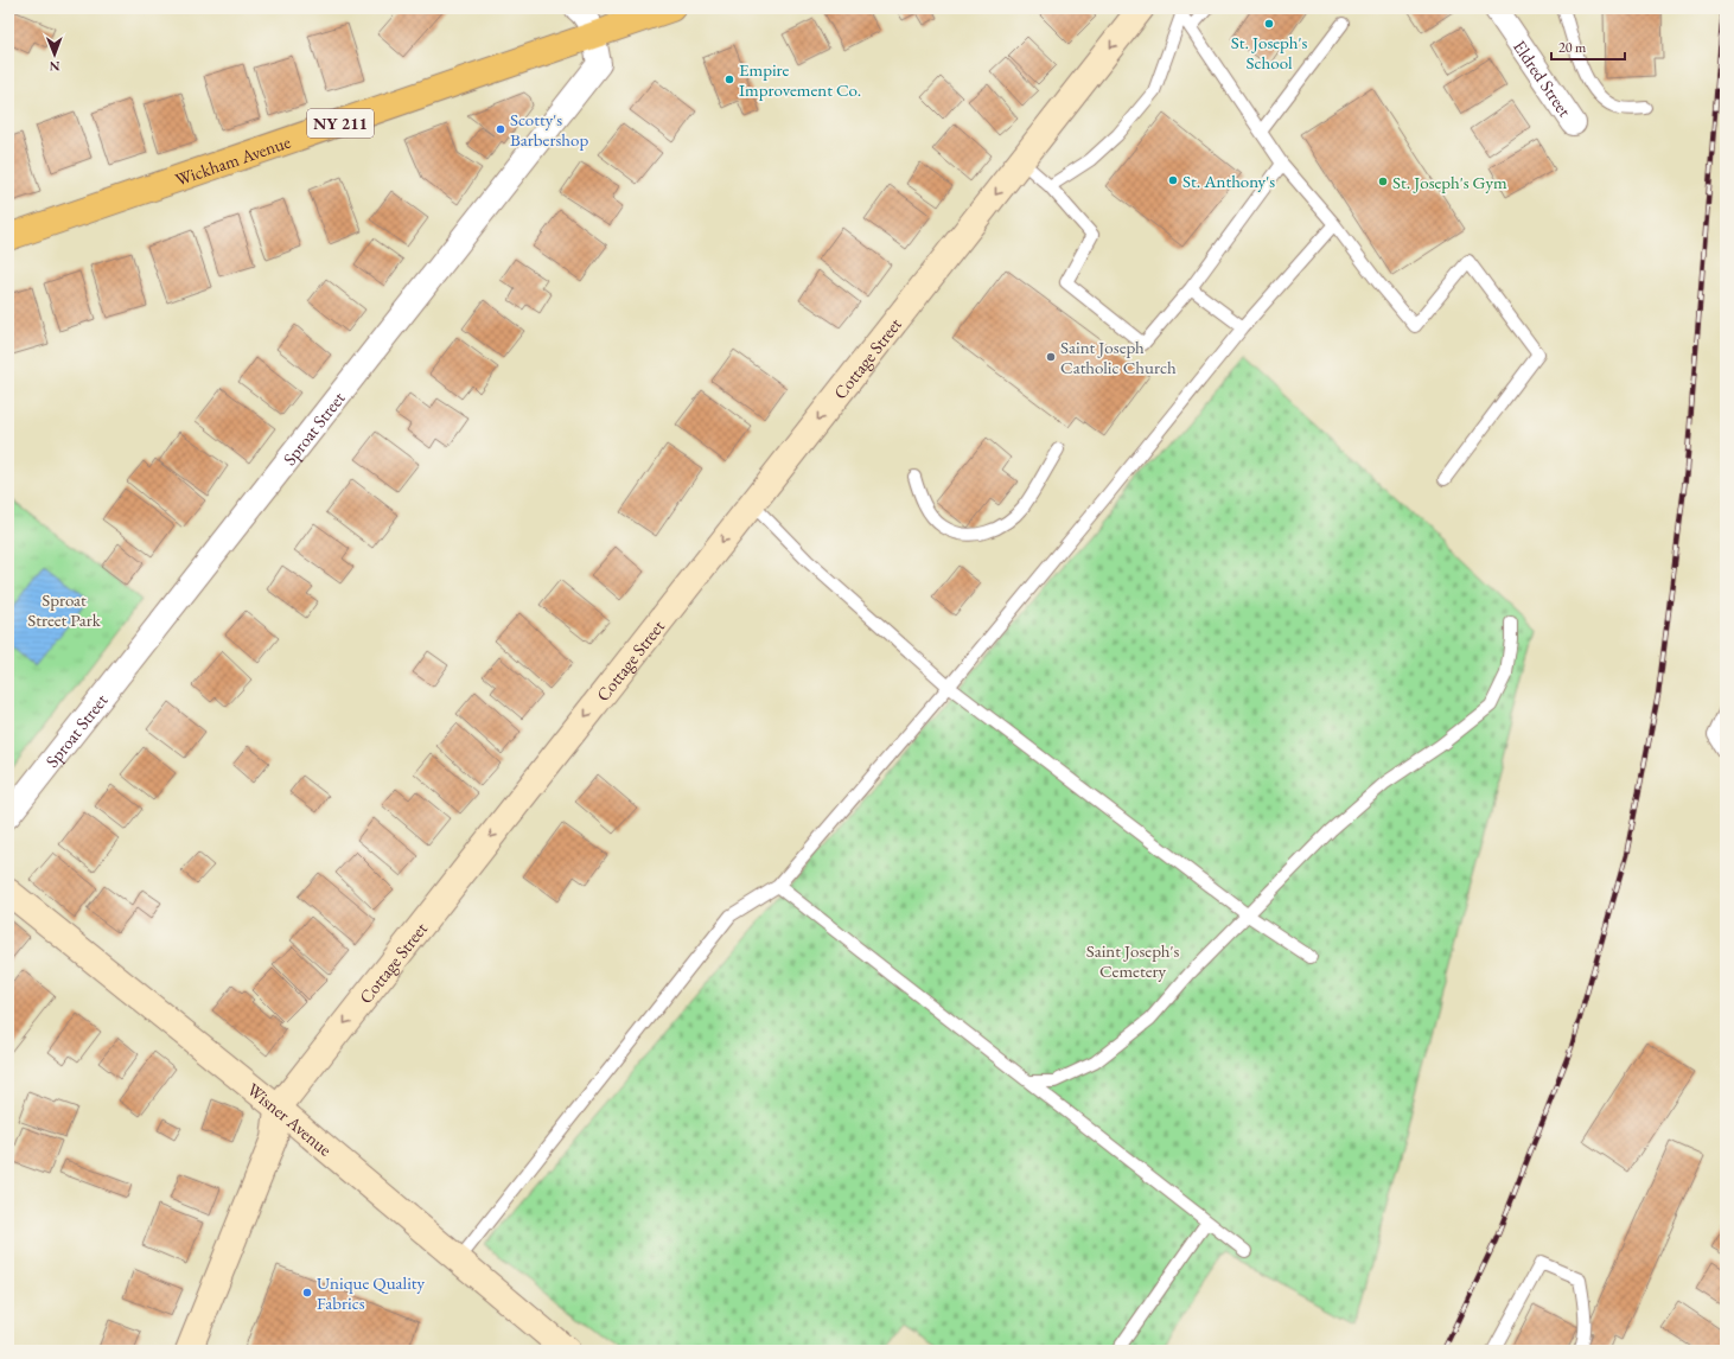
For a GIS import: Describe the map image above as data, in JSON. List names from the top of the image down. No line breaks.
{"streets":{"main road":["NY 211","Wickham Avenue"],"street":["Eldred Street","Cottage Street","Sproat Street","Wisner Avenue"]},"crossings":[["Wickham Avenue","Sproat Street"],["Cottage Street","Wisner Avenue"]],"one_way":["Cottage Street"],"parks":["Sproat Street Park","Saint Joseph's Cemetery"],"places":["St. Joseph's School","Empire Improvement Co.","Scotty's Barbershop","St. Anthony's","St. Joseph's Gym","Saint Joseph Catholic Church","Unique Quality Fabrics"],"scale_bar":"20 m","north":"bottom"}
